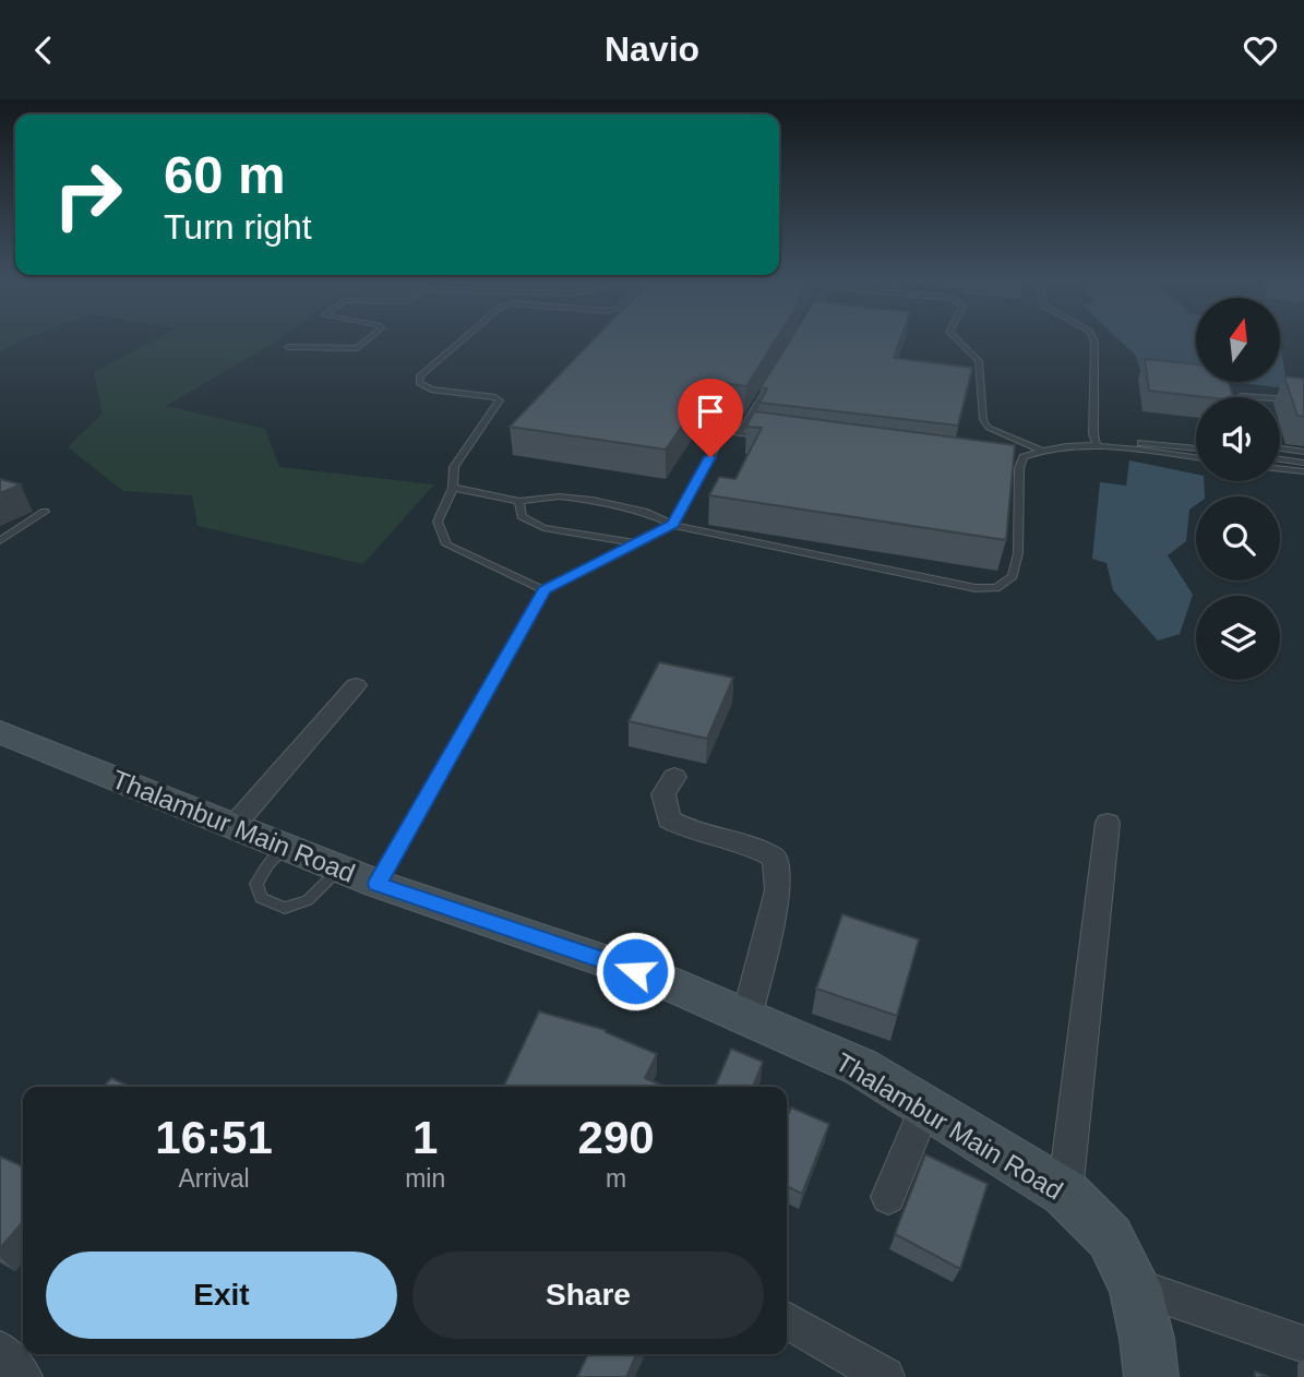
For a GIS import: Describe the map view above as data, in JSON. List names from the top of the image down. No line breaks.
{"streets":{"street":["Thalambur Main Road"]},"north":"top","page":{"header":"Navio","turn":["60 m","Turn right"],"eta":["16:51","Arrival","1","min","290","m"],"buttons":["Exit","Share"]}}
